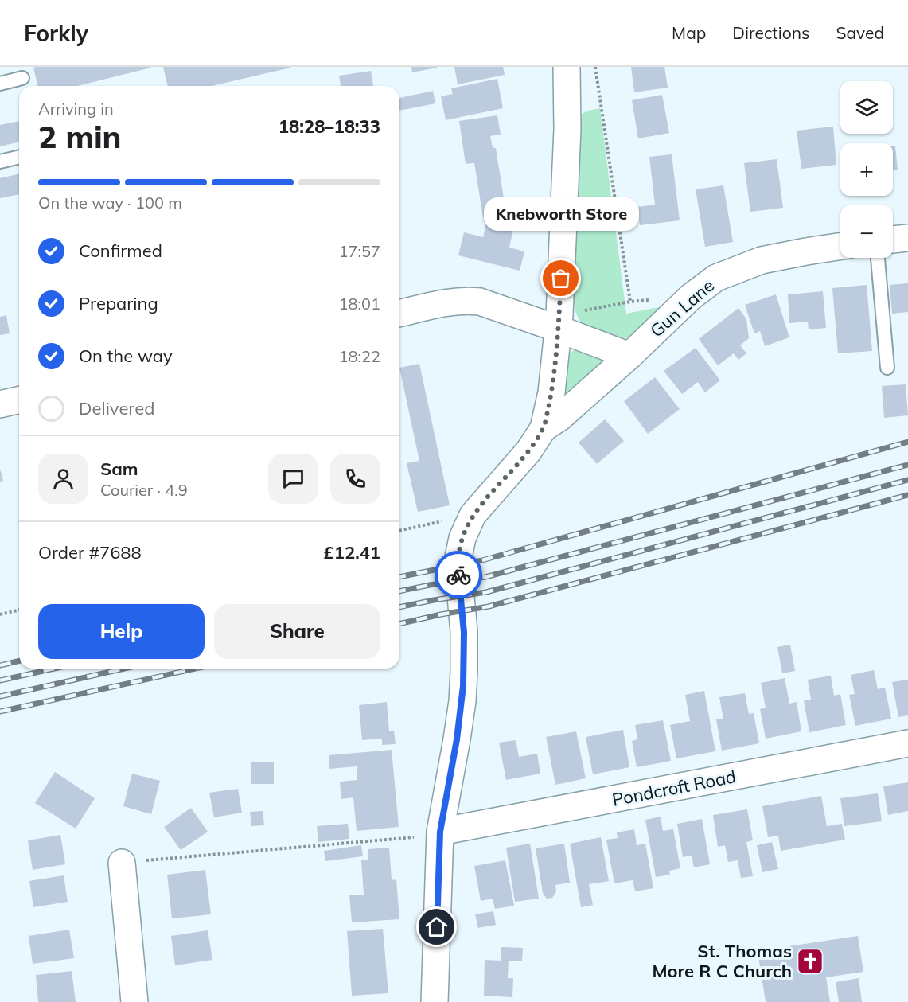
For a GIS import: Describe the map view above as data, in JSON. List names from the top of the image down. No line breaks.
{"streets":{"street":["Gun Lane","Pondcroft Road"]},"places":{"other":["Knebworth Store"],"church":["St. Thomas More R C Church"]},"page":{"header":"Forkly","nav":["Map","Directions","Saved"],"map_buttons":["+","−"],"heading":["2 min","Arriving in","18:28–18:33"],"panel":["Sam","Courier · 4.9","Order #7688","£12.41"],"bar":"On the way · 100 m","bubble":"Knebworth Store","list":[["Confirmed","17:57"],["Preparing","18:01"],["On the way","18:22"],"Delivered"],"buttons":["Help","Share"]}}
